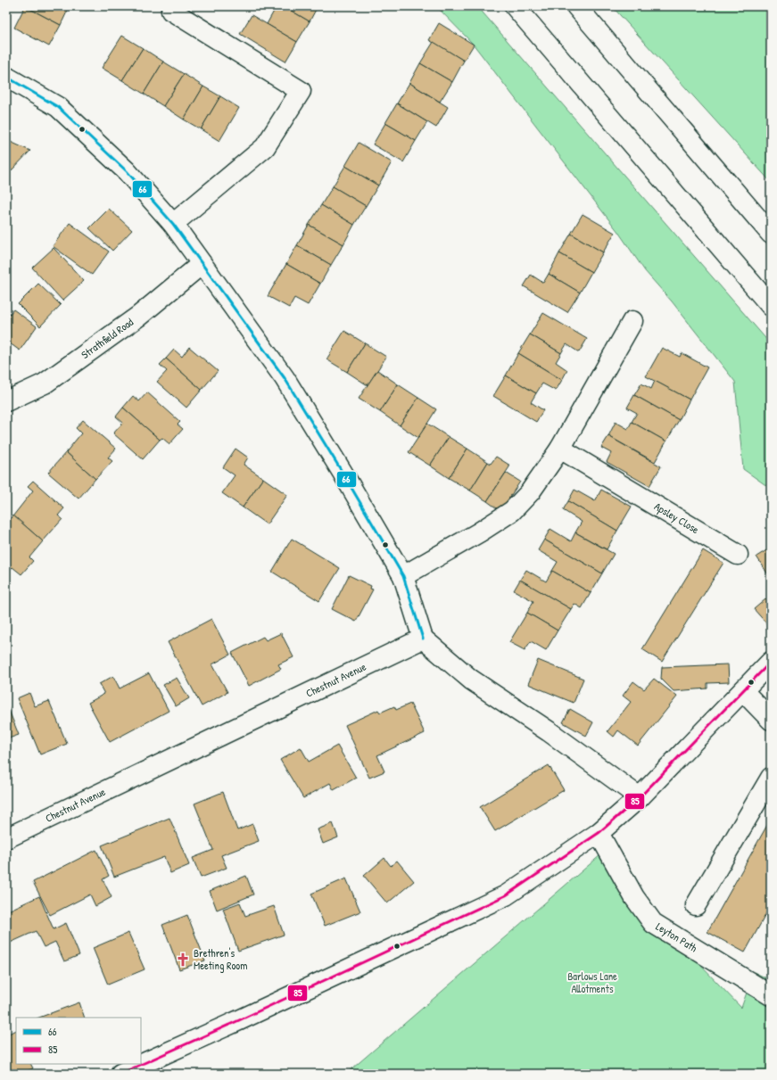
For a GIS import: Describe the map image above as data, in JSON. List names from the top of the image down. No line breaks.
{"streets":{"main road":["Strathfield Road","Apsley Close","Chestnut Avenue","Leyton Path"]},"parks":["Barlows Lane Allotments"],"places":{"church":["Brethren's Meeting Room"]},"lines":["transit line 66","transit line 85"],"legend":["66","85"]}
